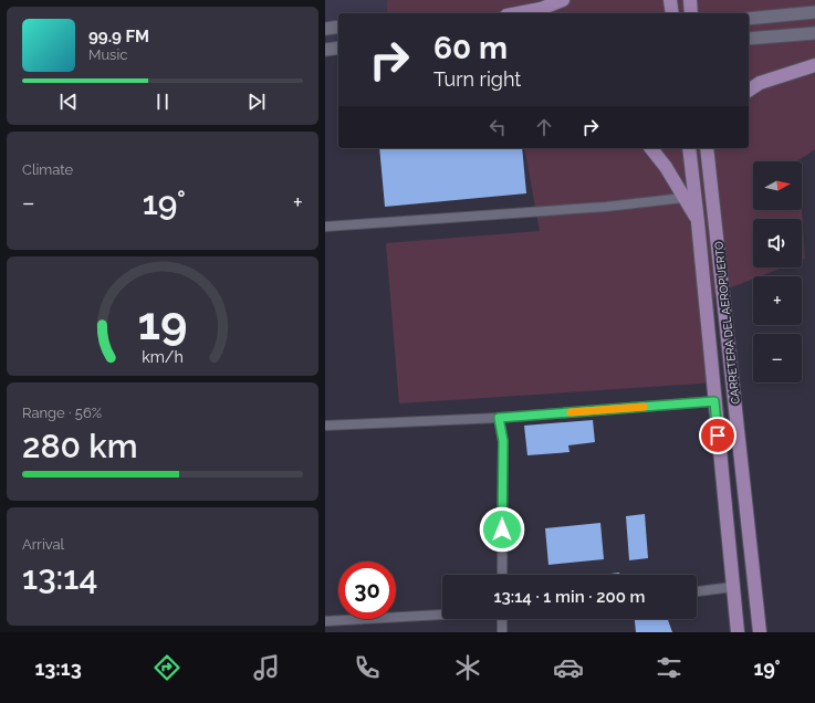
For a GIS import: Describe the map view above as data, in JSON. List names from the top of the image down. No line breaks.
{"streets":{"main road":["CARRETERA DEL AEROPUERTO"]},"north":"right","page":{"turn":["60 m","Turn right"],"song":["99.9 FM","Music"],"tile":["Climate",["Range · 56%","280 km"],["Arrival","13:14"]],"map_buttons":["+","−"],"heat":["−","19°","+"],"limit":"30","trip":"13:14 · 1 min · 200 m","tabs":["13:13","19°"],"gauge":["19","km/h"]}}
